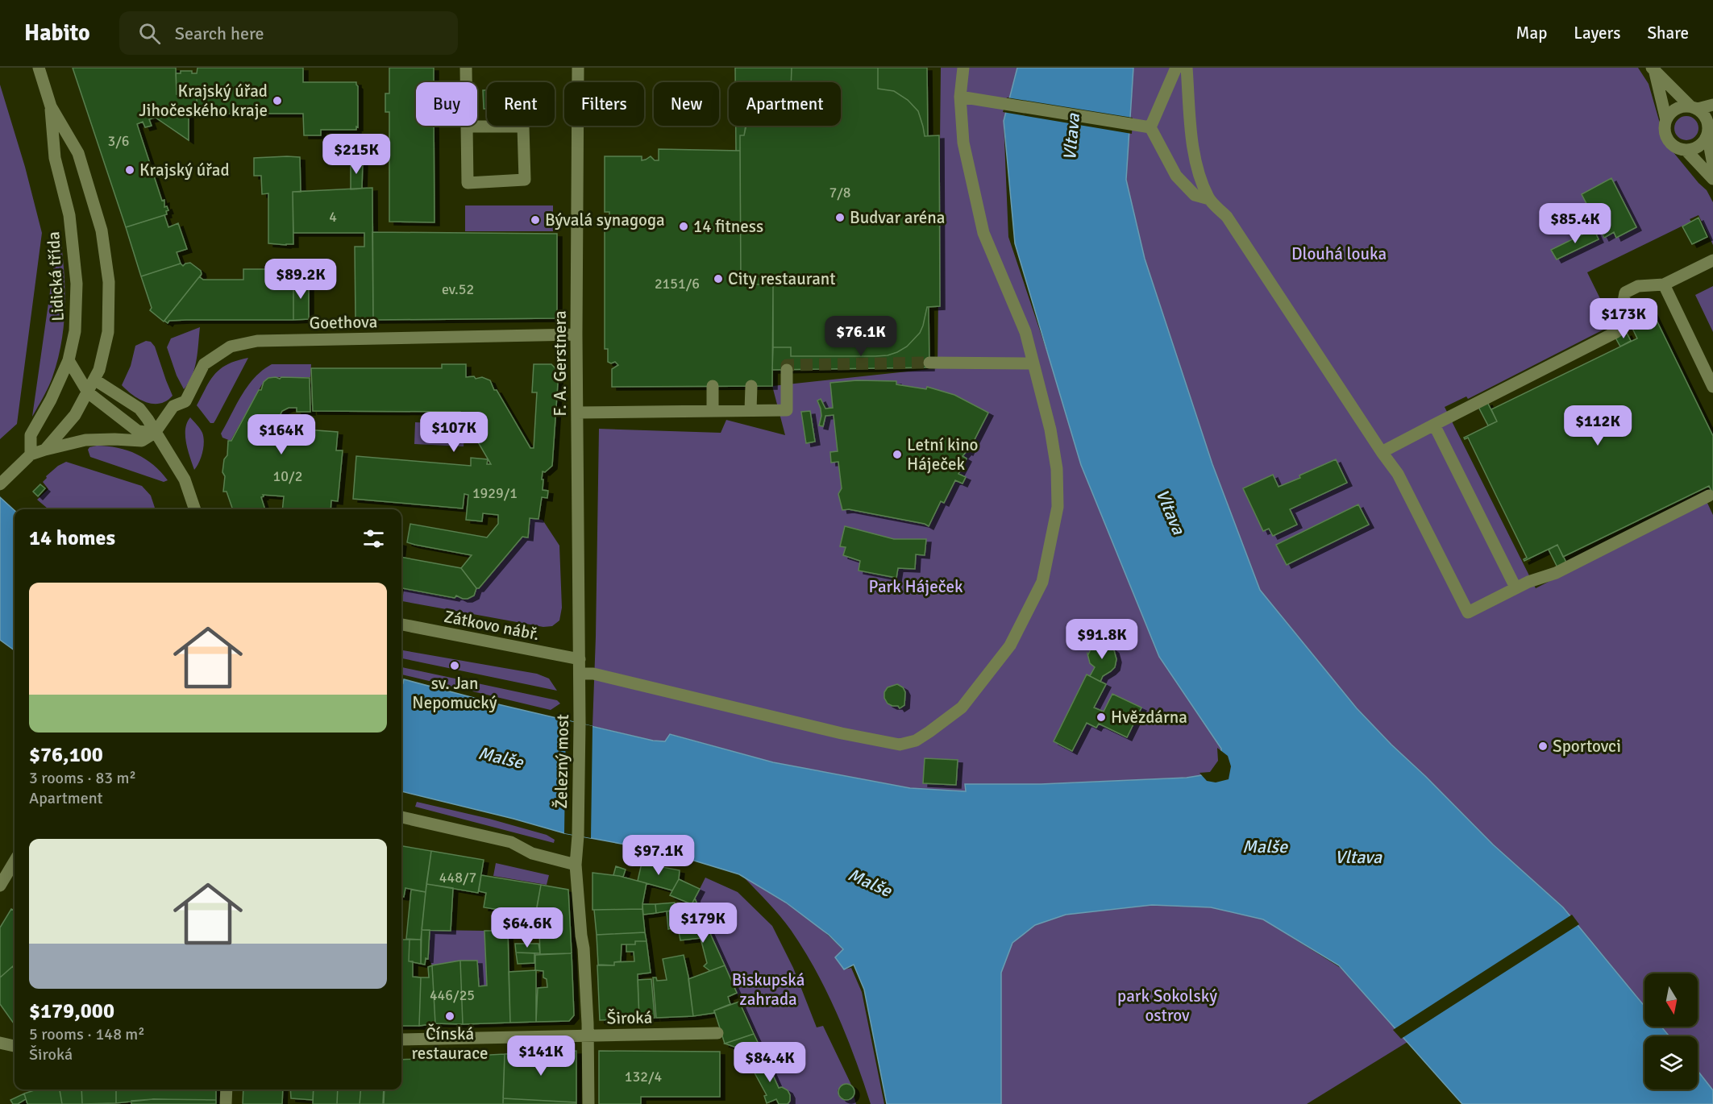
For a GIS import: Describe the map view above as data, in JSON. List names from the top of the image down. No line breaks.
{"streets":{"street":["Lidická třída","Goethova","F. A. Gerstnera","Zátkovo nábř.","Železný most","Široká"]},"crossings":[["Goethova","F. A. Gerstnera"],["F. A. Gerstnera","Zátkovo nábř."],["F. A. Gerstnera","Železný most"],["Zátkovo nábř.","Železný most"],["Železný most","Široká"]],"water":["Vltava","Malše"],"parks":["Dlouhá louka","Park Háječek","Biskupská zahrada","park Sokolský ostrov"],"places":["Krajský úřad Jihočeského kraje","Krajský úřad","Budvar aréna","Bývalá synagoga","14 fitness","City restaurant","Letní kino Háječek","sv. Jan Nepomucký","Hvězdárna","Sportovci","Čínská restaurace"],"house_numbers":["3/6","7/8","4","2151/6","ev.52","10/2","1929/1","448/7","446/25","132/4"],"north":"bottom","page":{"header":"Habito","search":"Search here","nav":["Map","Layers","Share"],"chip":["Buy","Rent","Filters","New","Apartment"],"price":["$215K","$85.4K","$89.2K","$173K","$76.1K","$112K","$107K","$164K","$91.8K","$97.1K","$179K","$64.6K","$141K","$84.4K"],"heading":"14 homes","list":[{"name":"$76,100","note":"3 rooms · 83 m² · Apartment"},{"name":"$179,000","note":"5 rooms · 148 m² · Široká"}]}}
